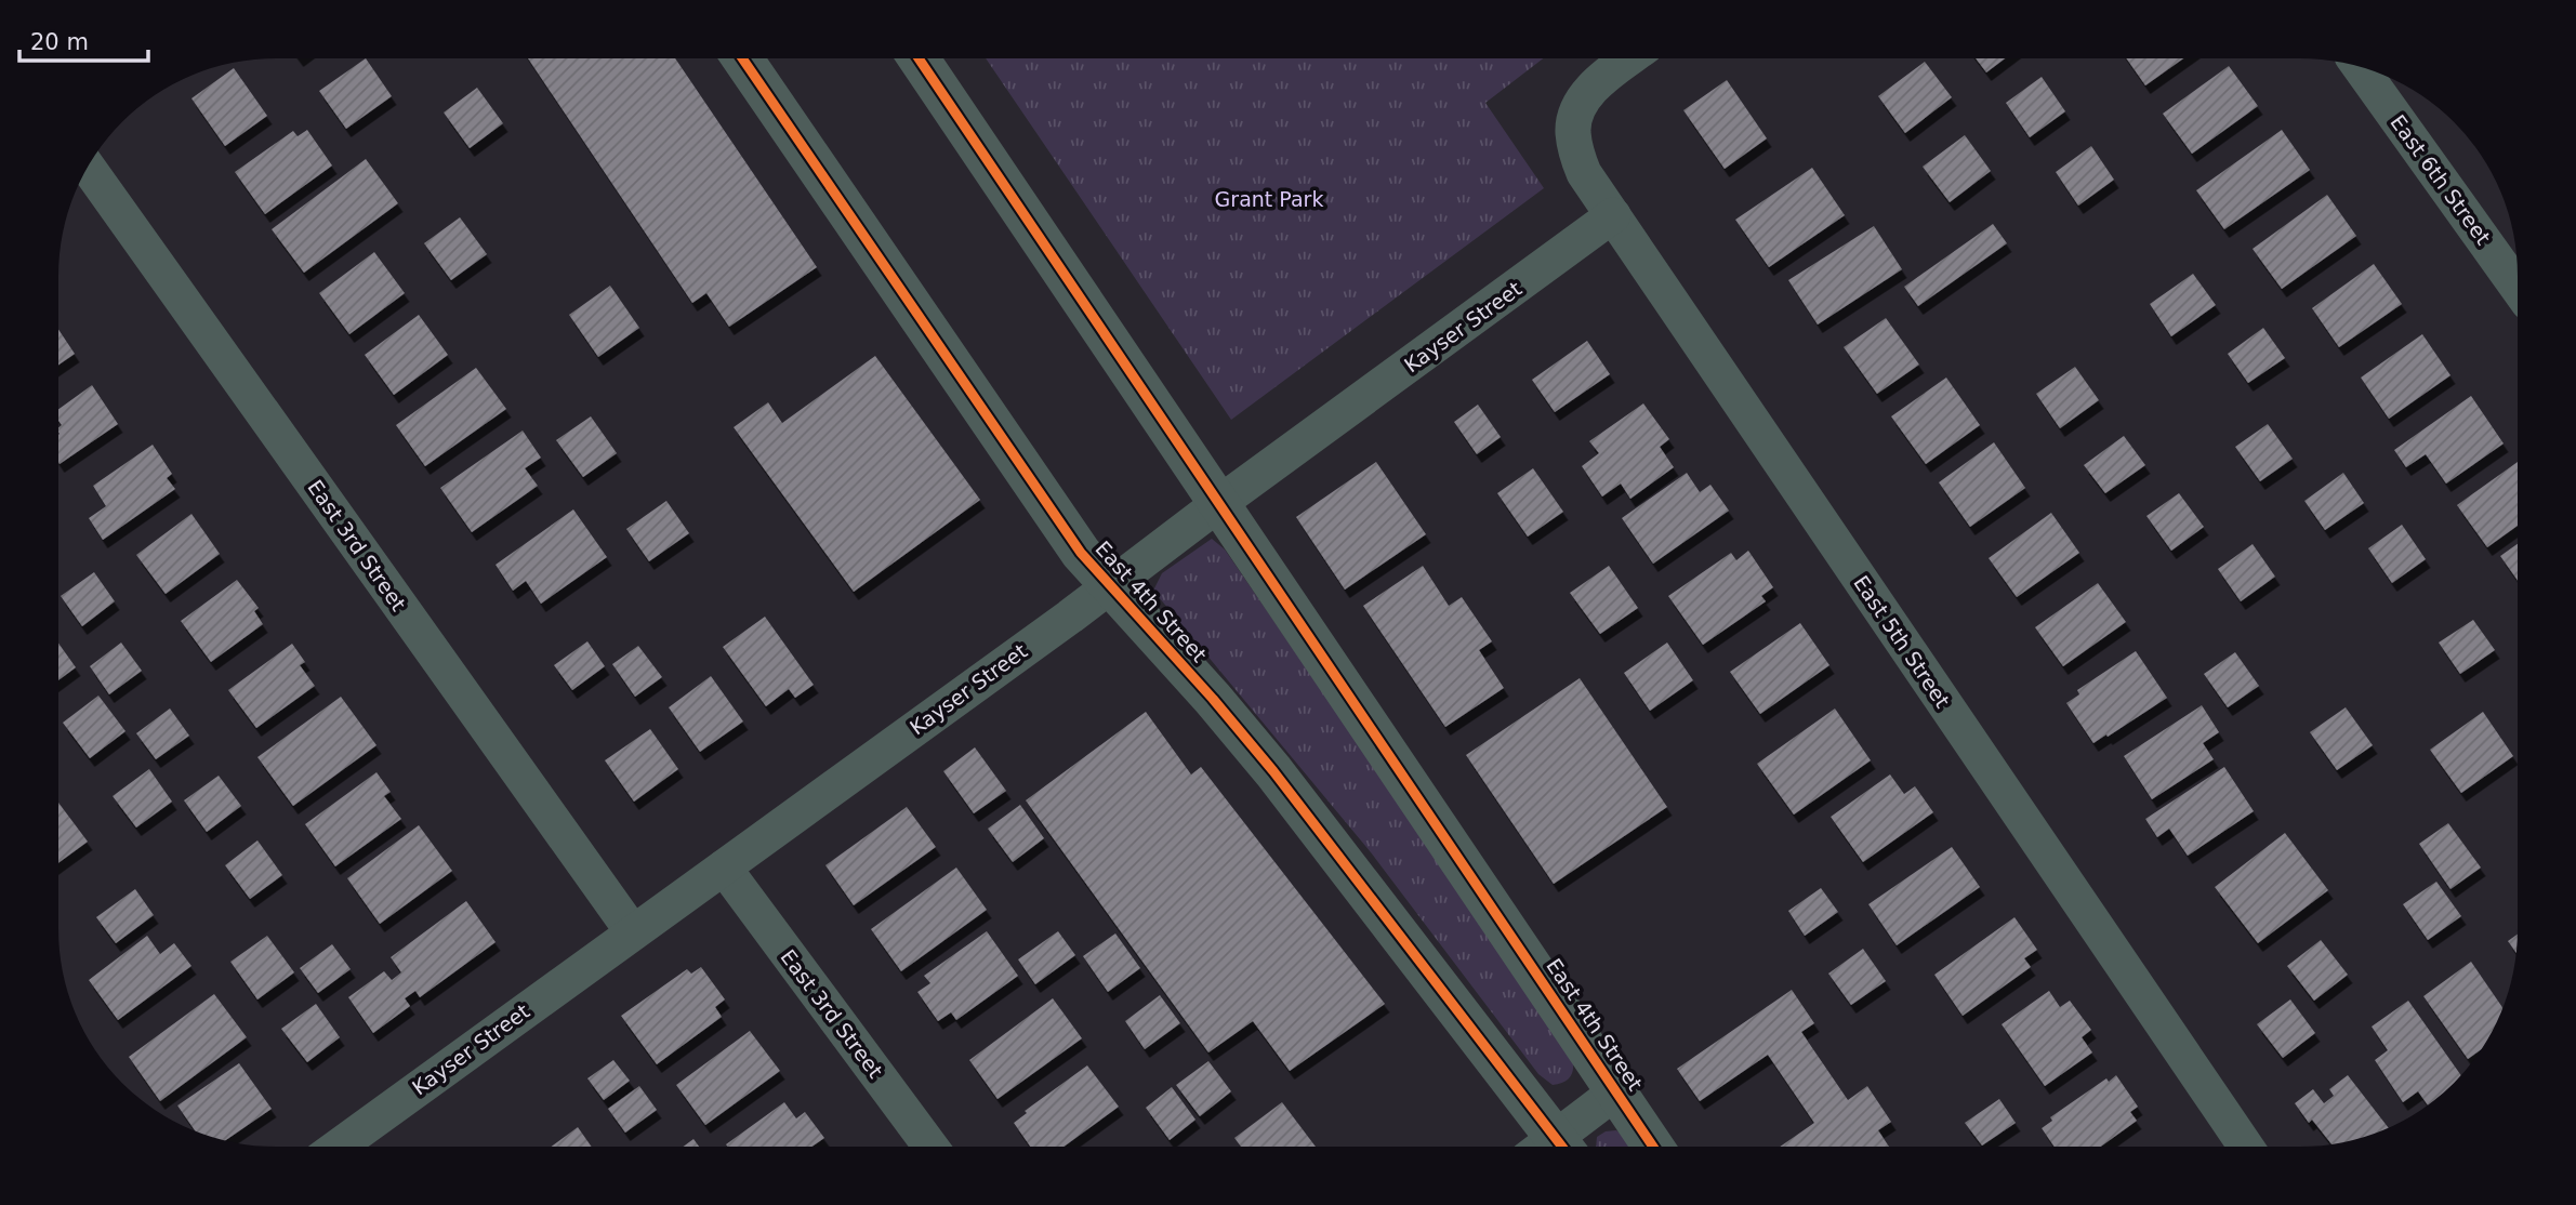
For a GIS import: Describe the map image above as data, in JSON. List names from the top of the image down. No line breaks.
{"streets":{"street":["East 6th Street","Kayser Street","East 3rd Street","East 4th Street","East 5th Street"]},"crossings":[["Kayser Street","East 3rd Street"],["Kayser Street","East 4th Street"],["Kayser Street","East 5th Street"]],"parks":["Grant Park"],"scale_bar":"20 m"}
